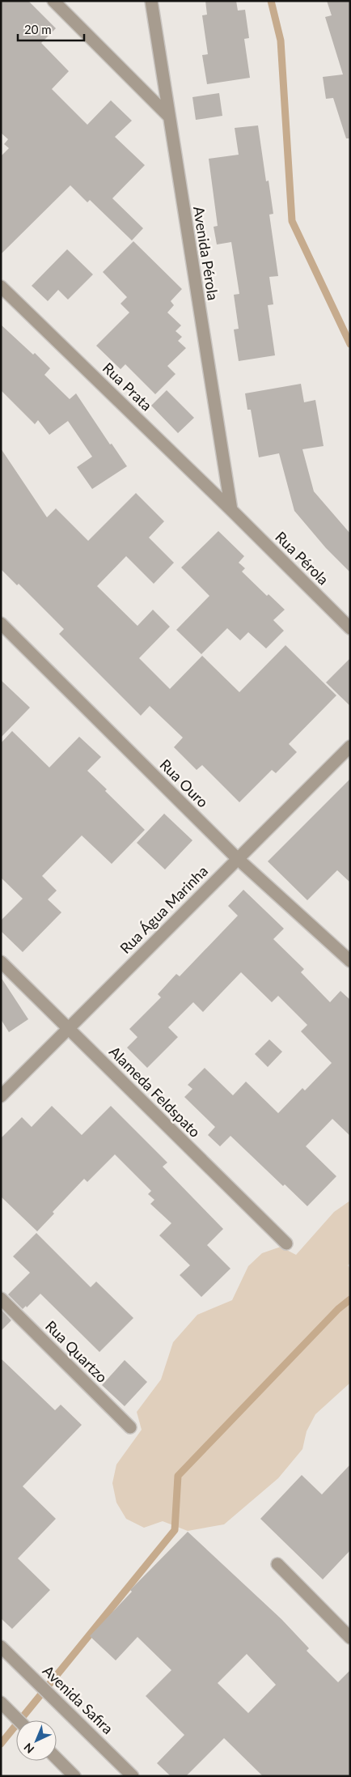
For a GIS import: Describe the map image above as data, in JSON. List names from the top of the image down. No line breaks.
{"streets":{"street":["Avenida Pérola","Rua Prata","Rua Pérola","Rua Ouro","Rua Água Marinha","Alameda Feldspato","Rua Quartzo","Avenida Safira"]},"crossings":[["Avenida Pérola","Rua Prata"],["Avenida Pérola","Rua Pérola"],["Rua Prata","Rua Pérola"],["Rua Ouro","Rua Água Marinha"],["Rua Água Marinha","Alameda Feldspato"]],"scale_bar":"20 m","north":"bottom left"}
